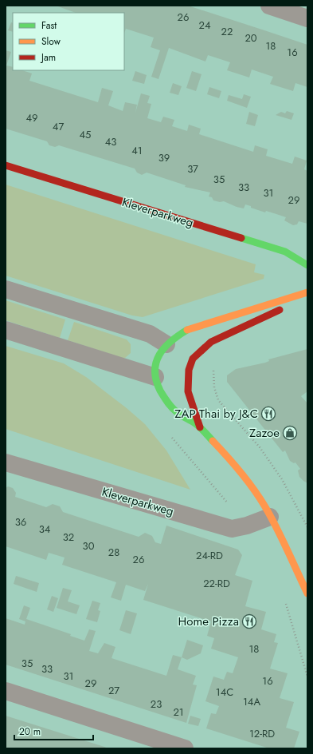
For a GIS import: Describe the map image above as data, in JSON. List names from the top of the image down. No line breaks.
{"streets":{"street":["Kleverparkweg"]},"places":{"restaurant":["ZAP Thai by J&C","Home Pizza"],"shop":["Zazoe"]},"house_numbers":["26","24","22","20","18","16","49","47","45","43","41","39","37","35","33","31","29","36","34","32","30","28","24-RD","26","22-RD","18","35","33","31","16","29","27","14C","14A","23","21","12-RD"],"legend":["Fast","Slow","Jam"],"scale_bar":"20 m"}
